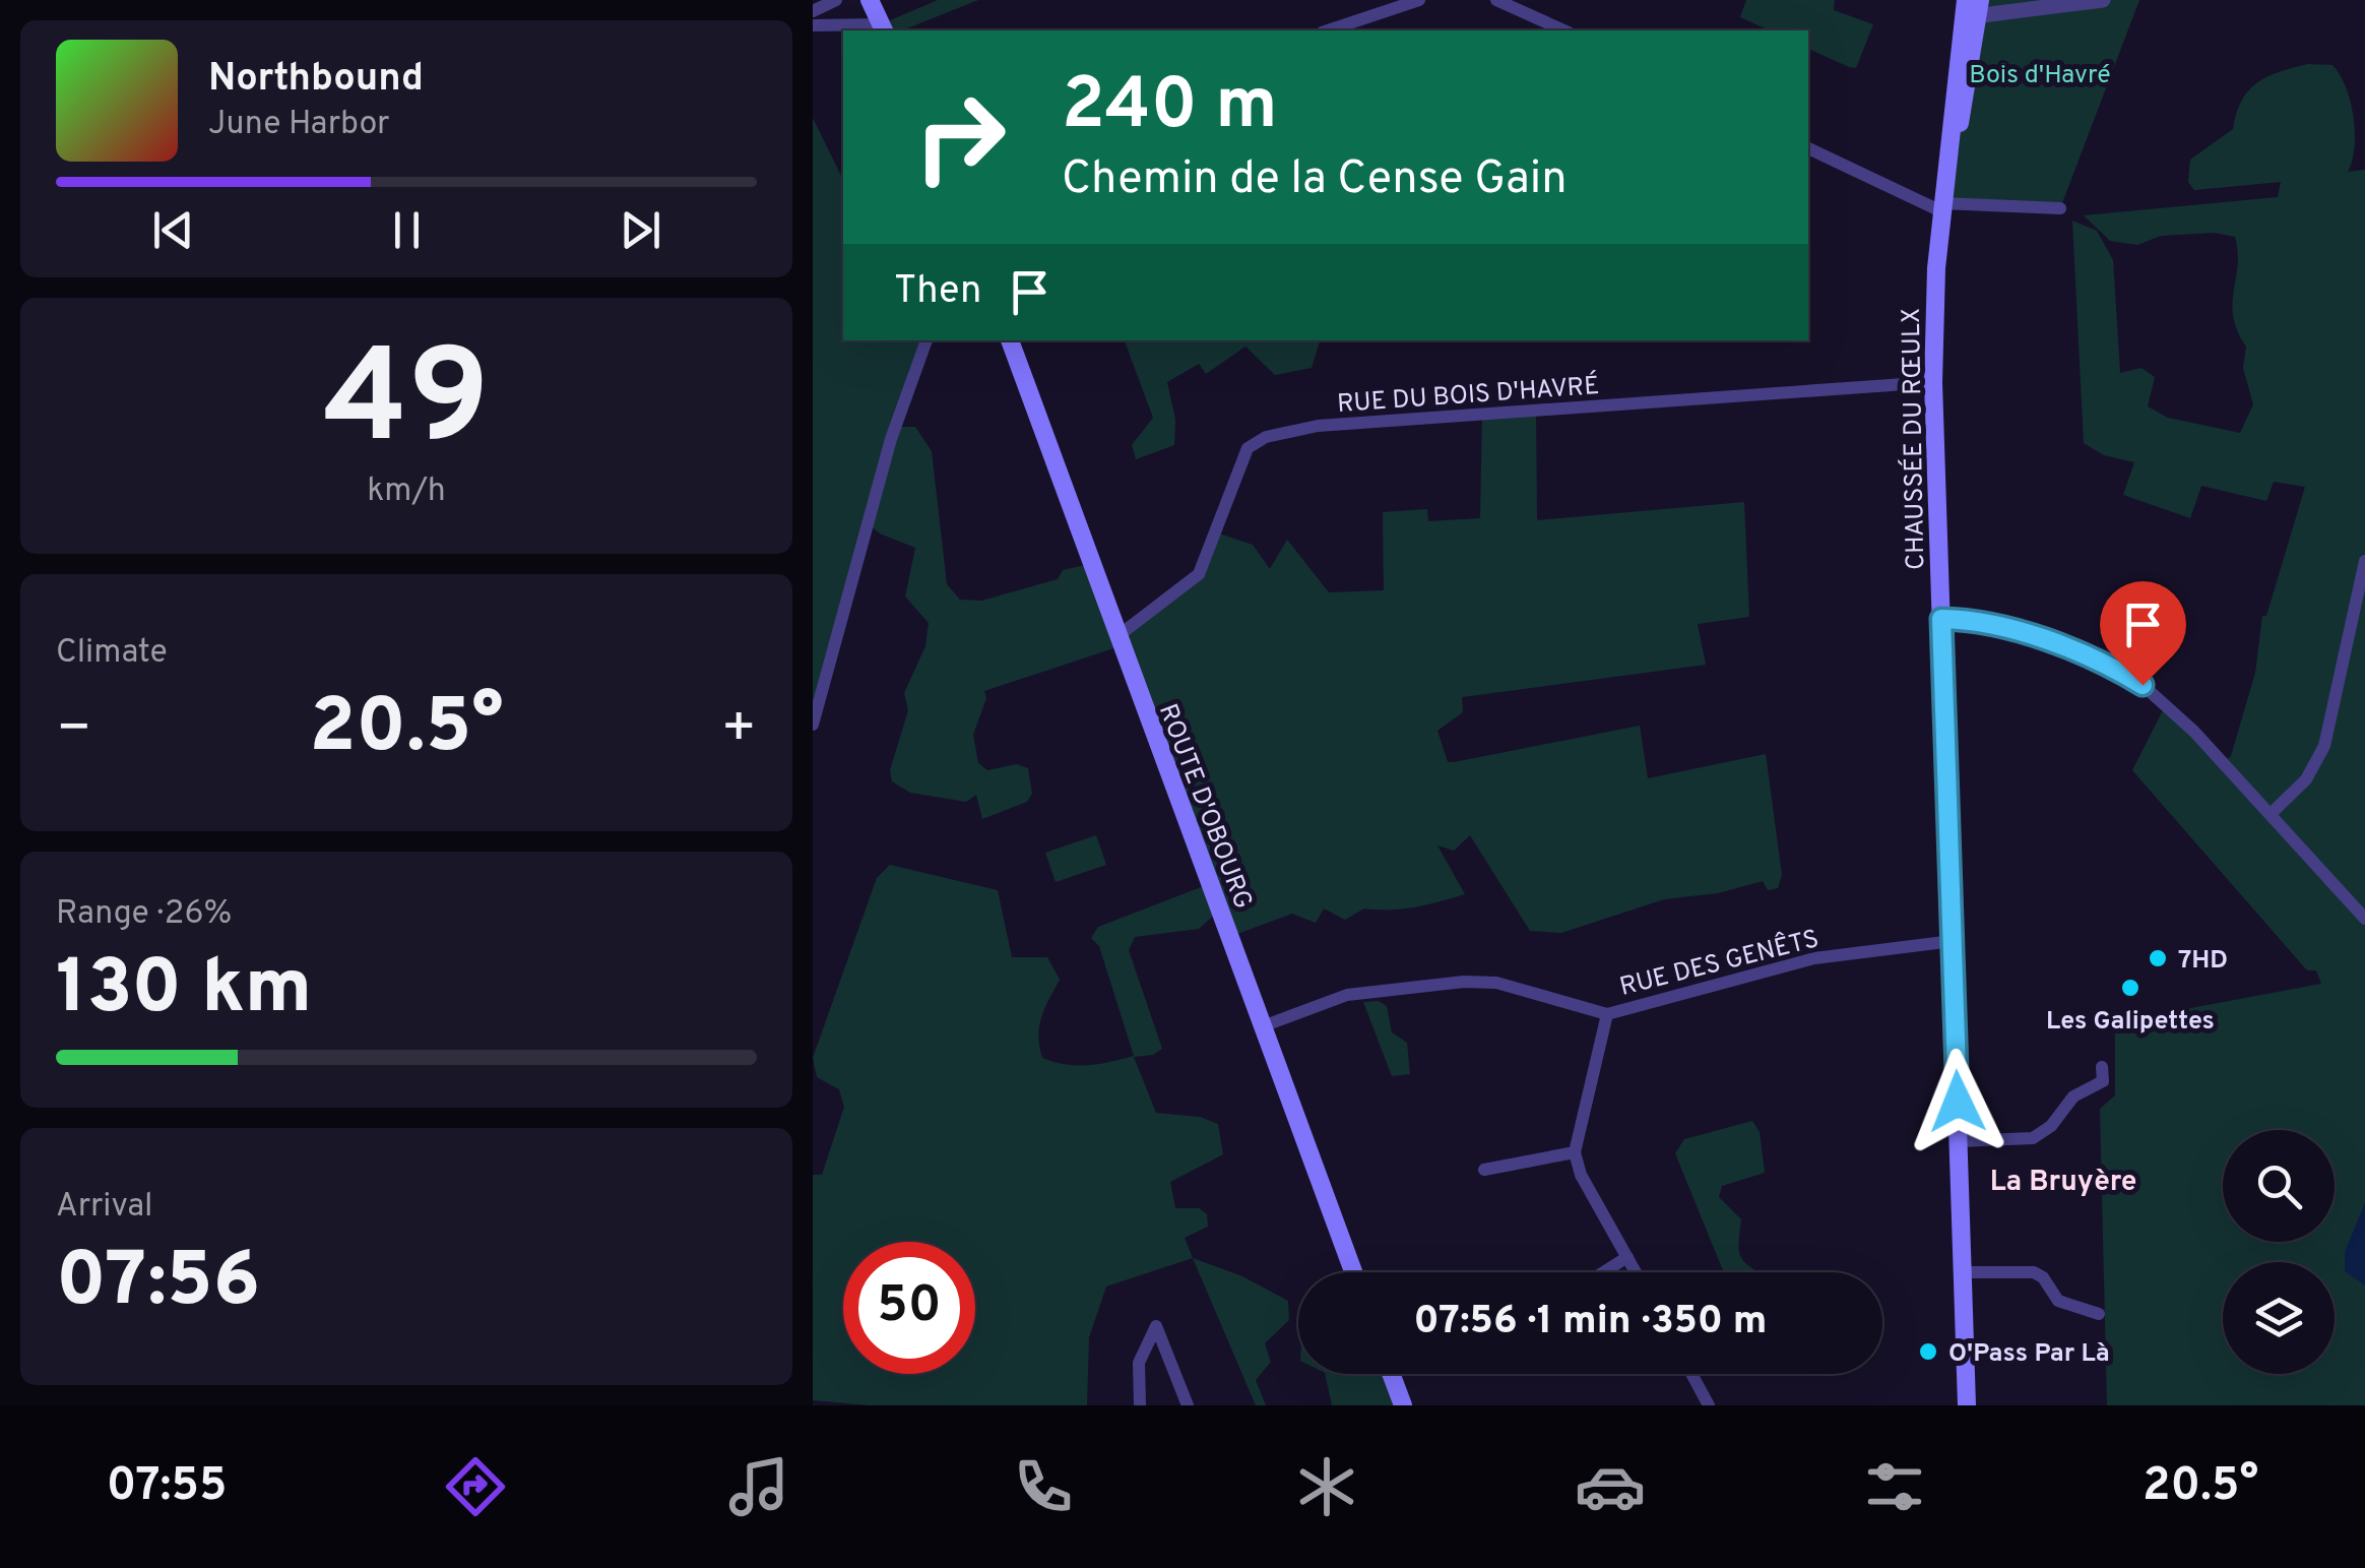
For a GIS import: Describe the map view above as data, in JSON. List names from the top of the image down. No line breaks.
{"streets":{"main road":["CHAUSSÉE DU RŒULX","ROUTE D'OBOURG"],"street":["RUE DU BOIS D'HAVRÉ","RUE DES GENÊTS"]},"crossings":[["RUE DU BOIS D'HAVRÉ","CHAUSSÉE DU RŒULX"],["RUE DU BOIS D'HAVRÉ","ROUTE D'OBOURG"],["CHAUSSÉE DU RŒULX","RUE DES GENÊTS"],["ROUTE D'OBOURG","RUE DES GENÊTS"]],"districts":["La Bruyère"],"parks":["Bois d'Havré"],"places":["7HD","Les Galipettes","O'Pass Par Là"],"page":{"turn":["240 m","Chemin de la Cense Gain"],"song":["Northbound","June Harbor"],"then":"Then","tile":[["49","km/h"],"Climate",["Range · 26%","130 km"],["Arrival","07:56"]],"heat":["−","20.5°","+"],"limit":"50","trip":"07:56 · 1 min · 350 m","tabs":["07:55","20.5°"]}}
